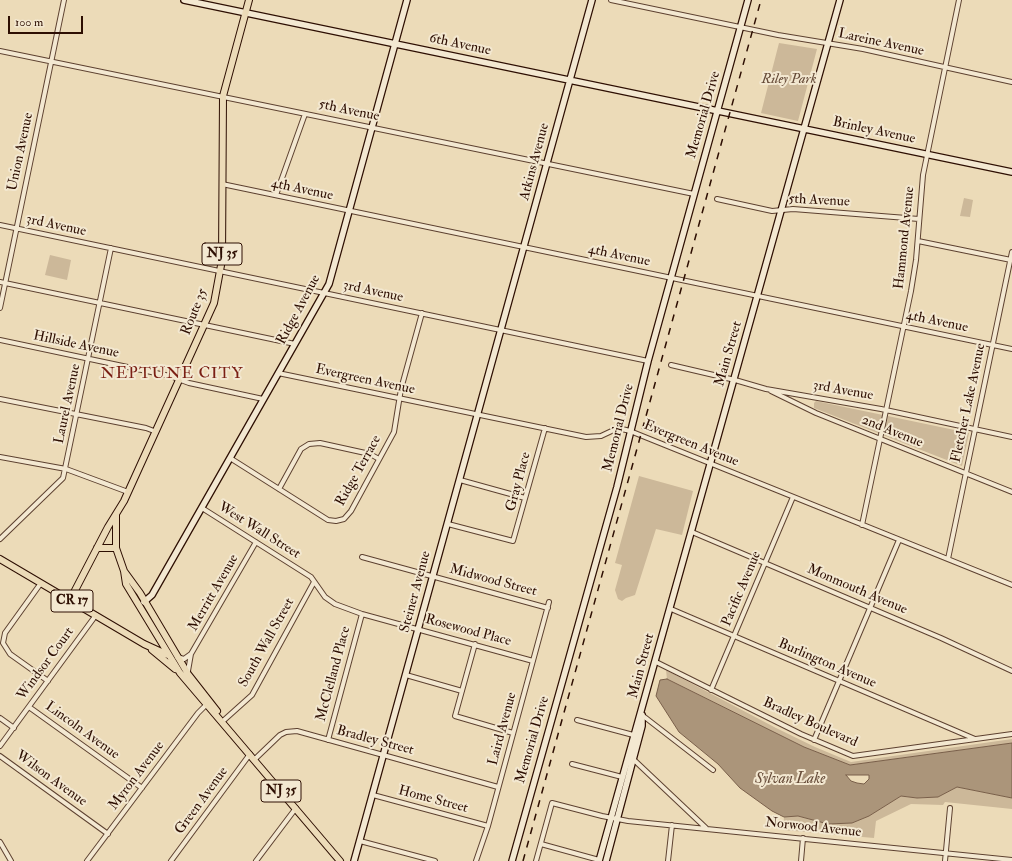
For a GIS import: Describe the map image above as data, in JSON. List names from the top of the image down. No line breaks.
{"streets":{"main road":["NJ 35","Route 35","CR 17"],"street":["Lareine Avenue","6th Avenue","5th Avenue","Memorial Drive","Brinley Avenue","Union Avenue","Atkins Avenue","4th Avenue","3rd Avenue","Hammond Avenue","Ridge Avenue","Hillside Avenue","Main Street","Evergreen Avenue","Fletcher Lake Avenue","Laurel Avenue","2nd Avenue","Ridge Terrace","Gray Place","West Wall Street","Midwood Street","Pacific Avenue","Monmouth Avenue","Steiner Avenue","Merritt Avenue","Rosewood Place","South Wall Street","Windsor Court","Burlington Avenue","McClelland Place","Bradley Boulevard","Laird Avenue","Lincoln Avenue","Bradley Street","Myron Avenue","Wilson Avenue","Home Street","Green Avenue","Norwood Avenue"]},"crossings":[["Lareine Avenue","Memorial Drive"],["Lareine Avenue","Hammond Avenue"],["Lareine Avenue","Main Street"],["6th Avenue","Memorial Drive"],["6th Avenue","Brinley Avenue"],["6th Avenue","Atkins Avenue"],["6th Avenue","Ridge Avenue"],["6th Avenue","Route 35"],["5th Avenue","Memorial Drive"],["5th Avenue","Union Avenue"],["5th Avenue","Atkins Avenue"],["5th Avenue","Hammond Avenue"],["5th Avenue","Ridge Avenue"],["5th Avenue","Route 35"],["5th Avenue","Main Street"],["Memorial Drive","4th Avenue"],["Memorial Drive","3rd Avenue"],["Memorial Drive","Evergreen Avenue"],["Brinley Avenue","Hammond Avenue"],["Brinley Avenue","Main Street"],["Union Avenue","3rd Avenue"],["Atkins Avenue","4th Avenue"],["Atkins Avenue","3rd Avenue"],["Atkins Avenue","Steiner Avenue"],["4th Avenue","Hammond Avenue"],["4th Avenue","Ridge Avenue"],["4th Avenue","Route 35"],["4th Avenue","Main Street"],["4th Avenue","Fletcher Lake Avenue"],["3rd Avenue","Hammond Avenue"],["3rd Avenue","Ridge Avenue"],["3rd Avenue","Route 35"],["3rd Avenue","Main Street"],["3rd Avenue","Fletcher Lake Avenue"],["3rd Avenue","Laurel Avenue"],["3rd Avenue","2nd Avenue"],["3rd Avenue","Ridge Terrace"],["3rd Avenue","Steiner Avenue"],["Hammond Avenue","Evergreen Avenue"],["Hammond Avenue","2nd Avenue"],["NJ 35","Ridge Avenue"],["NJ 35","Route 35"],["NJ 35","Merritt Avenue"],["NJ 35","CR 17"],["NJ 35","South Wall Street"],["NJ 35","Bradley Street"],["NJ 35","Myron Avenue"],["NJ 35","Green Avenue"],["Ridge Avenue","Hillside Avenue"],["Ridge Avenue","Evergreen Avenue"],["Ridge Avenue","Ridge Terrace"],["Ridge Avenue","West Wall Street"],["Route 35","Hillside Avenue"],["Hillside Avenue","Laurel Avenue"],["Main Street","Evergreen Avenue"],["Main Street","Monmouth Avenue"],["Main Street","Burlington Avenue"],["Main Street","Bradley Boulevard"],["Main Street","Norwood Avenue"],["Evergreen Avenue","Fletcher Lake Avenue"],["Evergreen Avenue","Ridge Terrace"],["Evergreen Avenue","Gray Place"],["Evergreen Avenue","Pacific Avenue"],["Evergreen Avenue","Steiner Avenue"],["Fletcher Lake Avenue","2nd Avenue"],["Gray Place","Steiner Avenue"],["West Wall Street","Merritt Avenue"],["West Wall Street","Rosewood Place"],["West Wall Street","South Wall Street"],["Midwood Street","Steiner Avenue"],["Midwood Street","Laird Avenue"],["Pacific Avenue","Monmouth Avenue"],["Pacific Avenue","Burlington Avenue"],["Pacific Avenue","Bradley Boulevard"],["Steiner Avenue","Rosewood Place"],["Steiner Avenue","Bradley Street"],["Steiner Avenue","Home Street"],["Merritt Avenue","CR 17"],["CR 17","Windsor Court"],["Rosewood Place","South Wall Street"],["Rosewood Place","McClelland Place"],["Rosewood Place","Laird Avenue"],["Windsor Court","Lincoln Avenue"],["Burlington Avenue","Bradley Boulevard"],["McClelland Place","Bradley Street"],["Laird Avenue","Bradley Street"],["Laird Avenue","Home Street"],["Lincoln Avenue","Myron Avenue"],["Myron Avenue","Wilson Avenue"]],"districts":["NEPTUNE CITY"],"water":["Sylvan Lake"],"parks":["Riley Park"],"scale_bar":"100 m"}
